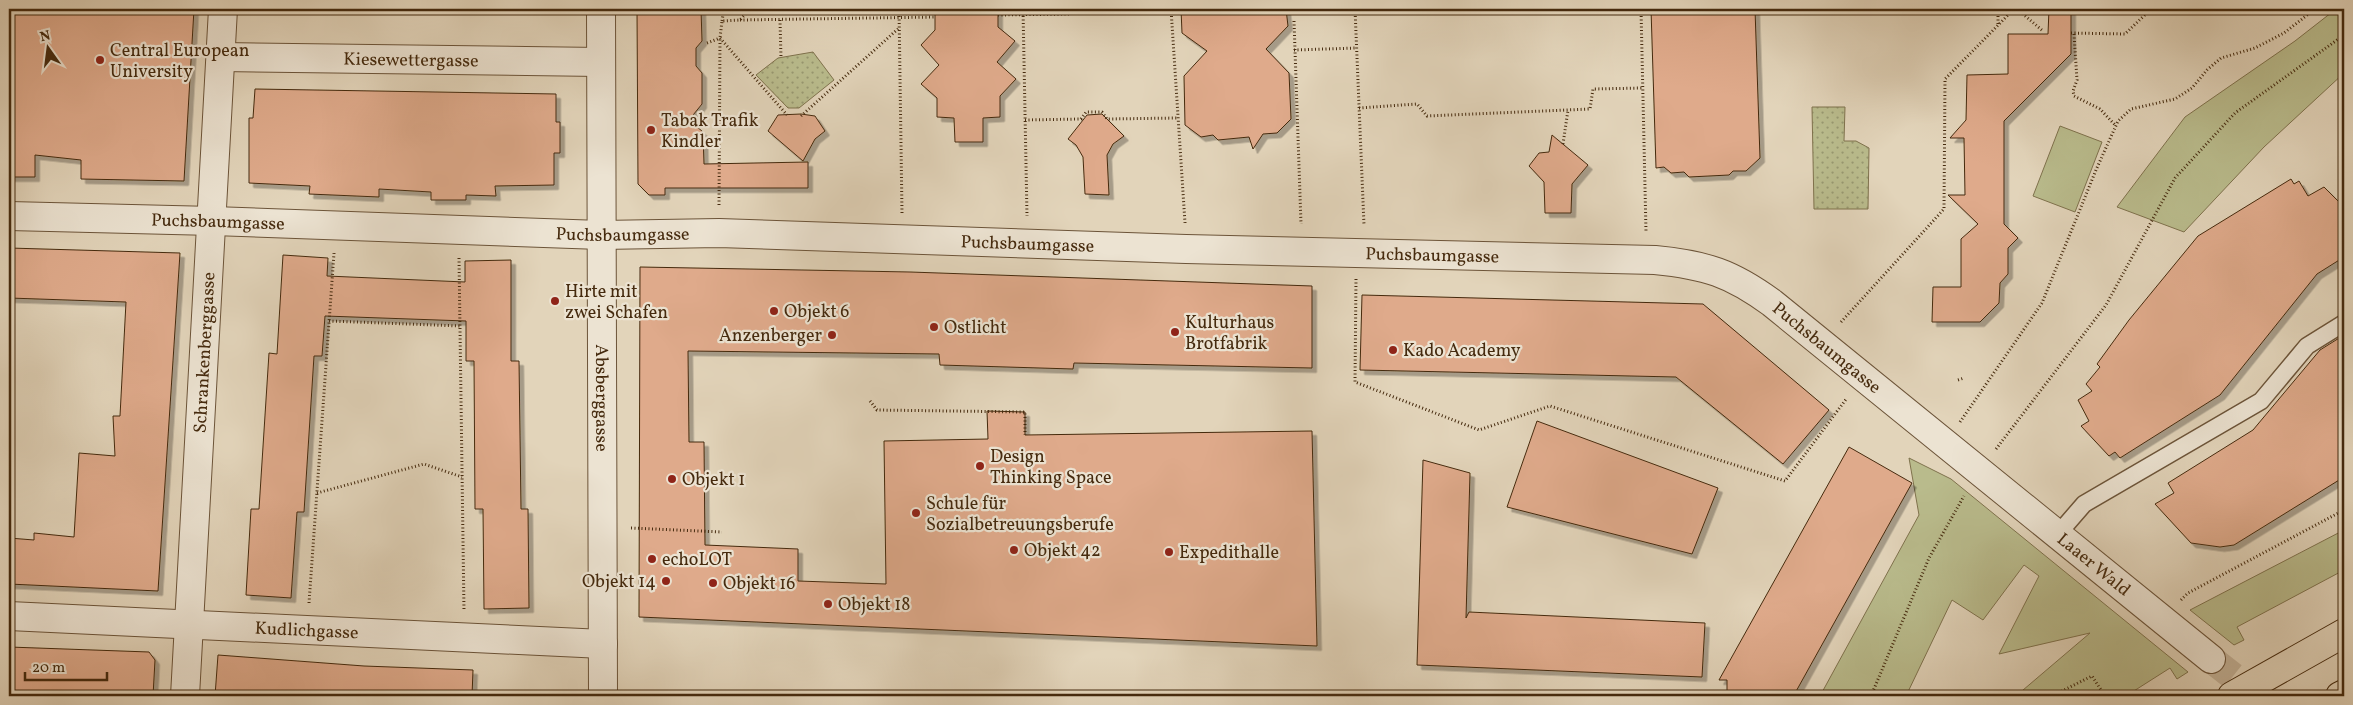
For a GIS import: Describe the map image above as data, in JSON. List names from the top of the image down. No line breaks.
{"streets":{"street":["Kiesewettergasse","Puchsbaumgasse","Schrankenberggasse","Absberggasse","Laaer Wald","Kudlichgasse"]},"crossings":[["Kiesewettergasse","Schrankenberggasse"],["Kiesewettergasse","Absberggasse"],["Puchsbaumgasse","Schrankenberggasse"],["Puchsbaumgasse","Absberggasse"],["Puchsbaumgasse","Laaer Wald"],["Schrankenberggasse","Kudlichgasse"],["Absberggasse","Kudlichgasse"]],"places":["Central European University","Tabak Trafik Kindler","Hirte mit zwei Schafen","Objekt 6","Ostlicht","Kulturhaus Brotfabrik","Anzenberger","Kado Academy","Design Thinking Space","Objekt 1","Schule für Sozialbetreuungsberufe","Objekt 42","Expedithalle","echoLOT","Objekt 14","Objekt 16","Objekt 18"],"scale_bar":"20 m","north":"top"}
